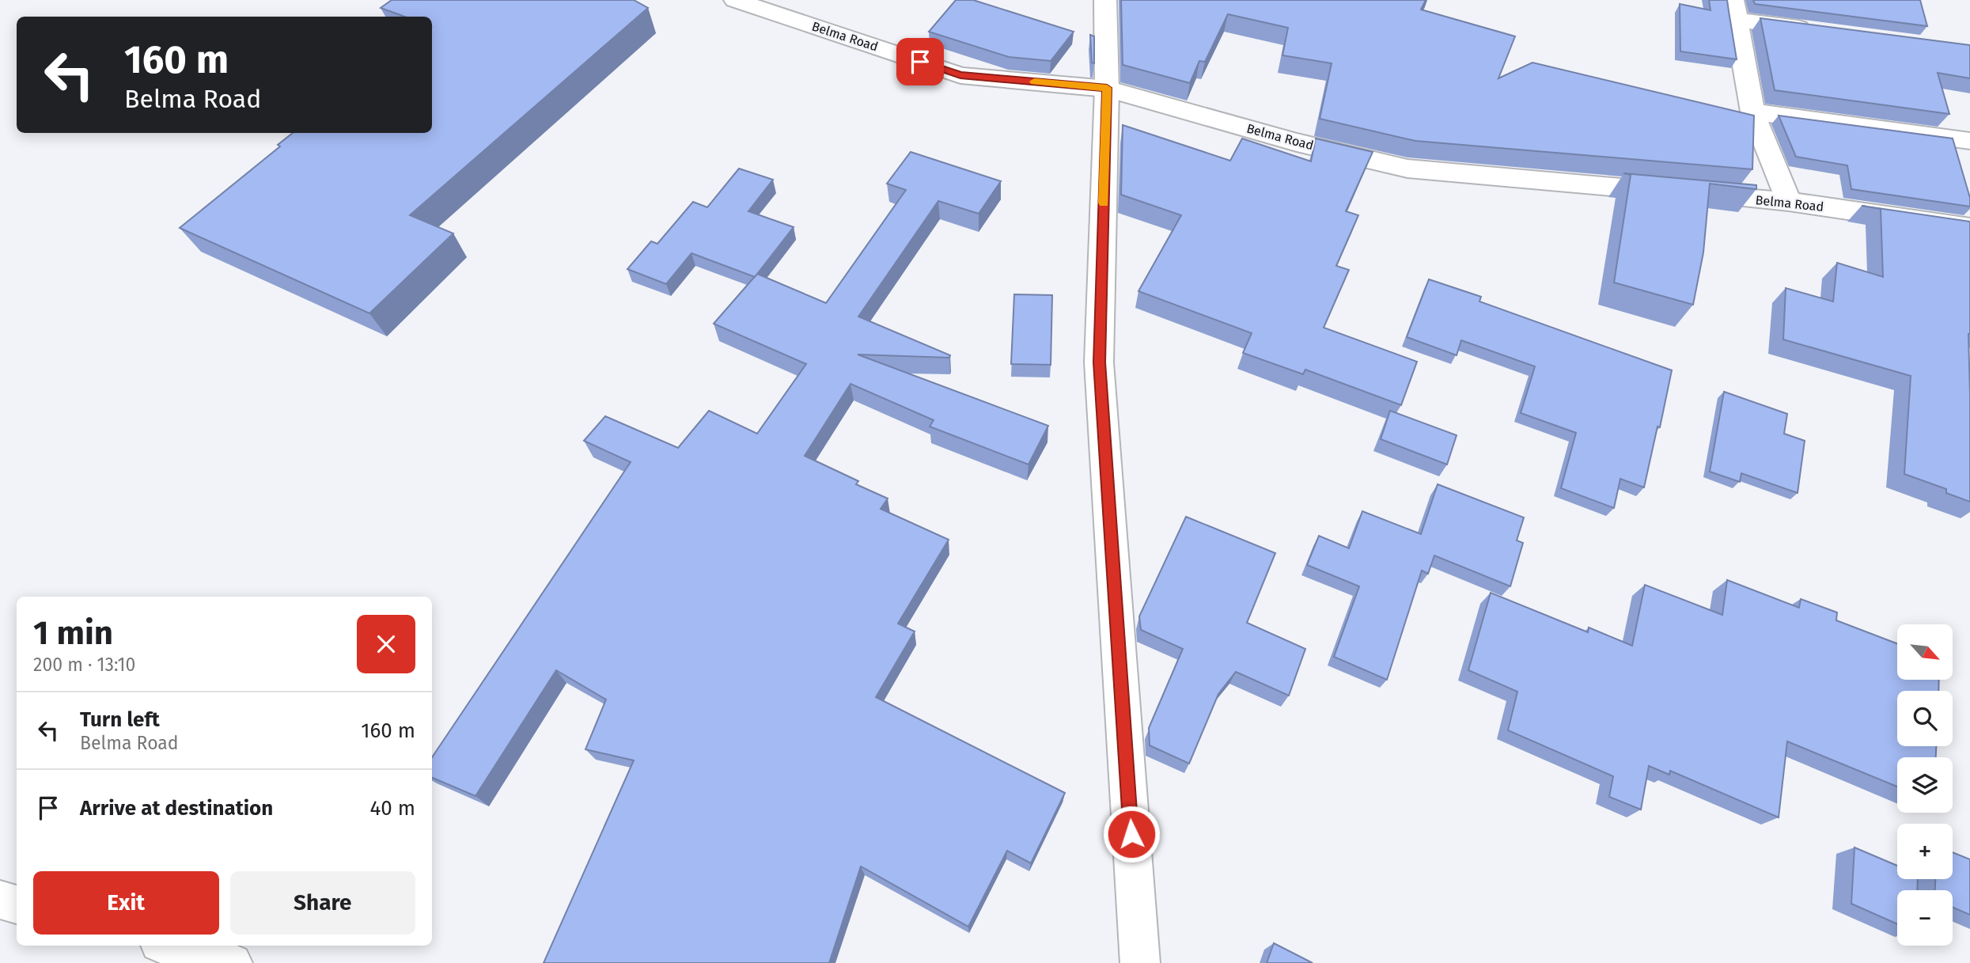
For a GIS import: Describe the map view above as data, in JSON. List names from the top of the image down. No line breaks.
{"streets":{"street":["Belma Road"]},"north":"bottom right","page":{"turn":["160 m","Belma Road"],"heading":["1 min","200 m · 13:10"],"map_buttons":["+","−"],"list":[{"name":"Turn left","note":"Belma Road","value":"160 m"},{"name":"Arrive at destination","value":"40 m"}],"buttons":["Exit","Share"]}}
